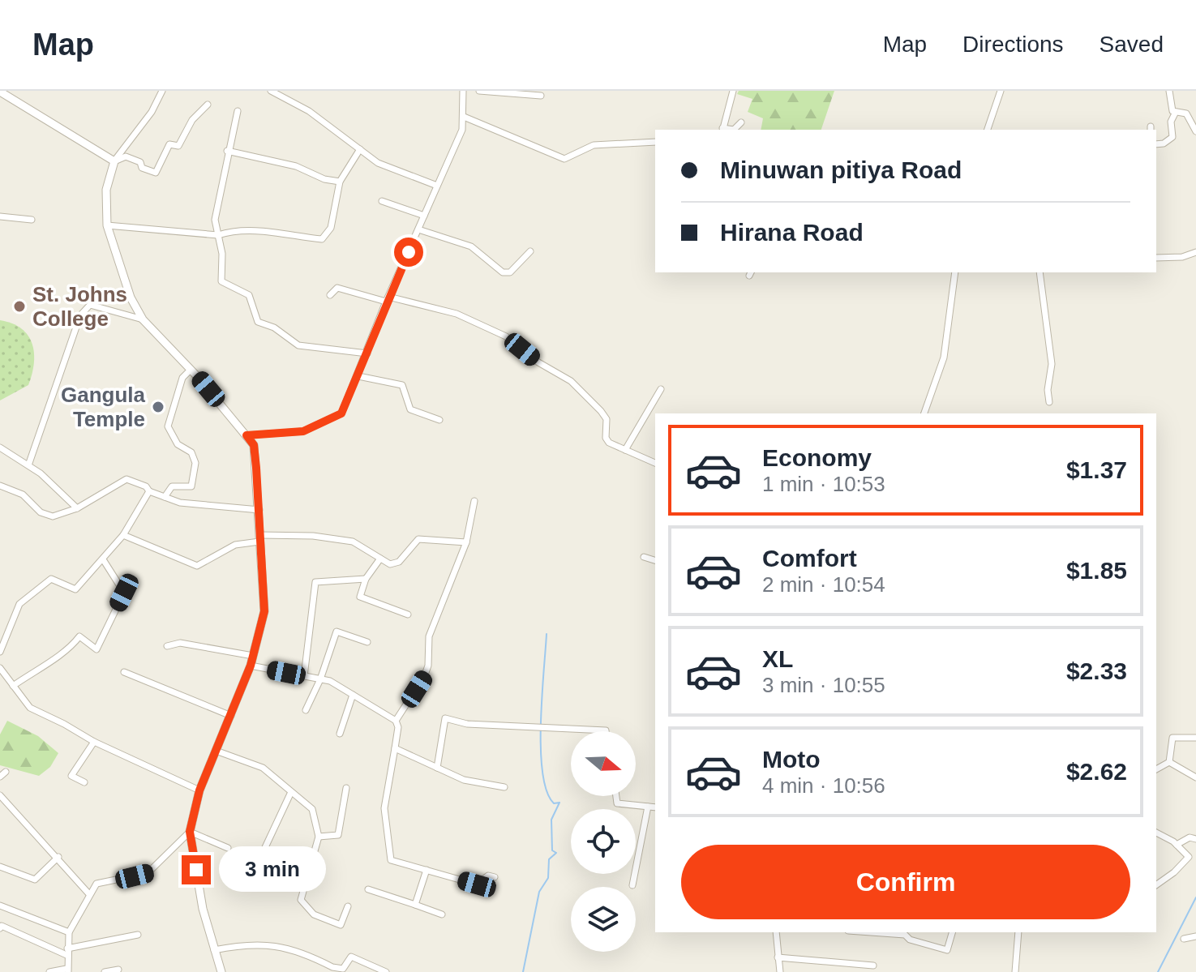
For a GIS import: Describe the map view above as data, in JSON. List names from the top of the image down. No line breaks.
{"places":["St. Johns College","Gangula Temple"],"north":"right","page":{"header":"Map","nav":["Map","Directions","Saved"],"banner":["Minuwan pitiya Road","Hirana Road"],"list":[{"name":"Economy","note":"1 min · 10:53","value":"$1.37"},{"name":"Comfort","note":"2 min · 10:54","value":"$1.85"},{"name":"XL","note":"3 min · 10:55","value":"$2.33"},{"name":"Moto","note":"4 min · 10:56","value":"$2.62"}],"buttons":"Confirm","bubble":"3 min"}}
